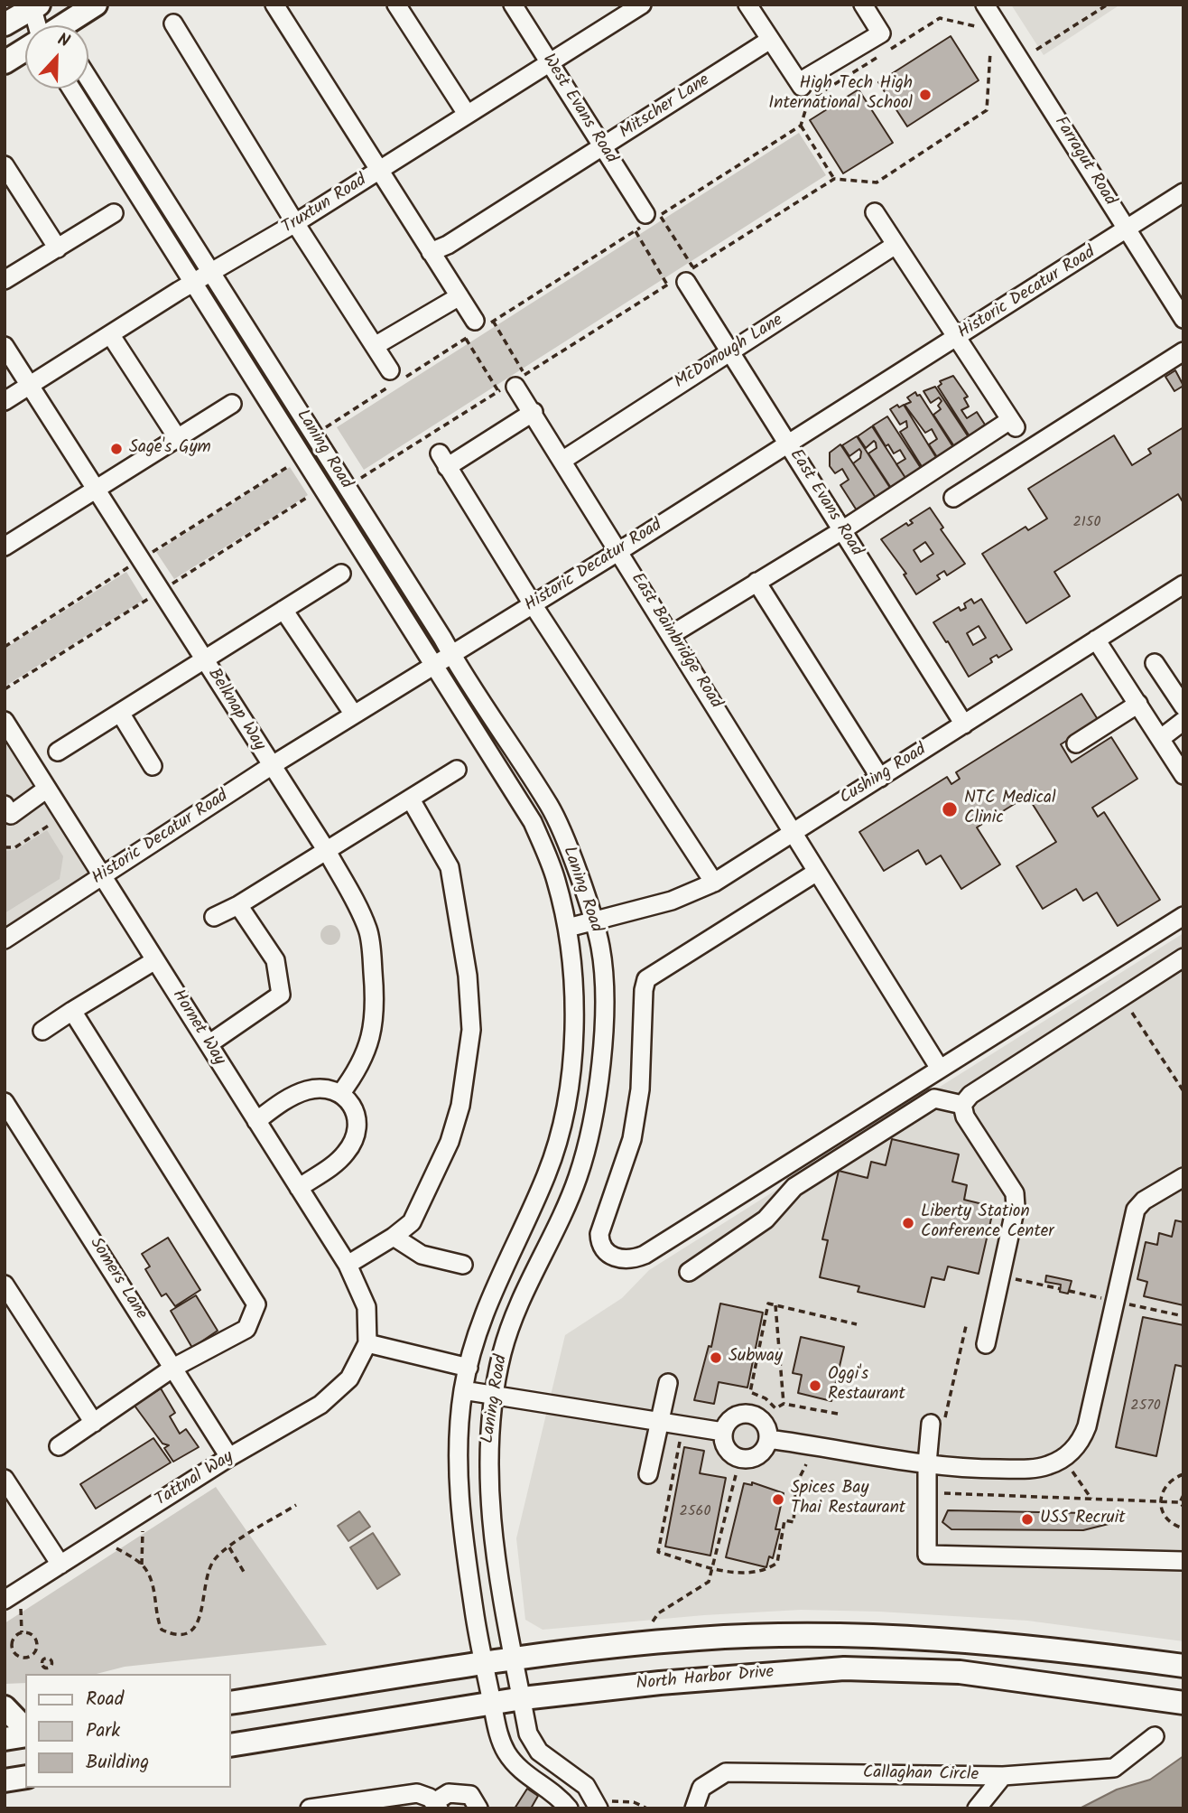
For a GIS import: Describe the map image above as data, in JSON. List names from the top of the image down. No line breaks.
{"streets":{"main road":["North Harbor Drive"],"street":["Mitscher Lane","West Evans Road","Farragut Road","Truxtun Road","Historic Decatur Road","McDonough Lane","Laning Road","East Evans Road","East Bainbridge Road","Belknap Way","Cushing Road","Hornet Way","Somers Lane","Tattnal Way","Callaghan Circle"]},"crossings":[["Mitscher Lane","West Evans Road"],["West Evans Road","Truxtun Road"],["Farragut Road","Historic Decatur Road"],["Truxtun Road","Laning Road"],["Truxtun Road","Belknap Way"],["Historic Decatur Road","Laning Road"],["Historic Decatur Road","East Evans Road"],["Historic Decatur Road","East Bainbridge Road"],["Historic Decatur Road","Belknap Way"],["Historic Decatur Road","Hornet Way"],["McDonough Lane","East Evans Road"],["McDonough Lane","East Bainbridge Road"],["Laning Road","Cushing Road"],["Laning Road","North Harbor Drive"],["East Evans Road","Cushing Road"],["East Bainbridge Road","Cushing Road"],["Belknap Way","Hornet Way"],["Hornet Way","Tattnal Way"],["Somers Lane","Tattnal Way"]],"places":["High Tech High International School","Sage's Gym","NTC Medical Clinic","Liberty Station Conference Center","Subway","Oggi's Restaurant","Spices Bay Thai Restaurant","USS Recruit"],"house_numbers":["2150","2570","2560"],"legend":["Road","Park","Building"],"north":"top"}
